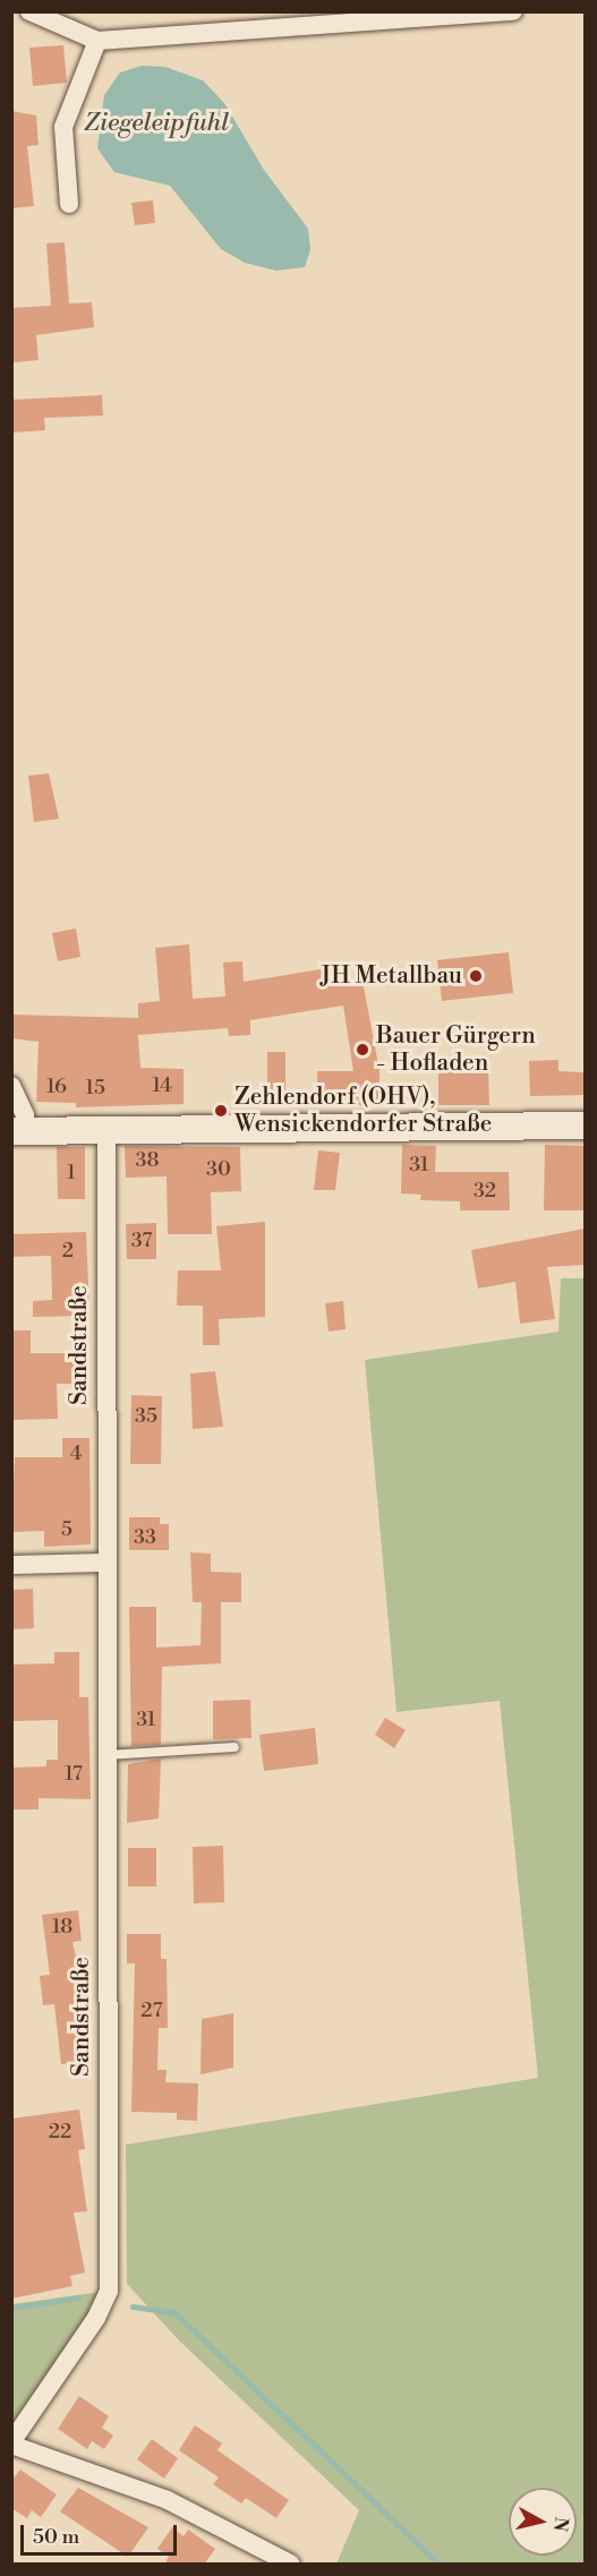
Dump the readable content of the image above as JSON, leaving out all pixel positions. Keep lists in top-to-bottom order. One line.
{"streets":{"street":["Sandstraße"]},"water":["Ziegeleipfuhl"],"places":["JH Metallbau","Bauer Gürgern - Hofladen","Zehlendorf (OHV), Wensickendorfer Straße"],"house_numbers":["14","16","15","38","31","30","1","32","37","2","35","4","5","33","31","17","18","27","22"],"scale_bar":"50 m","north":"right"}
